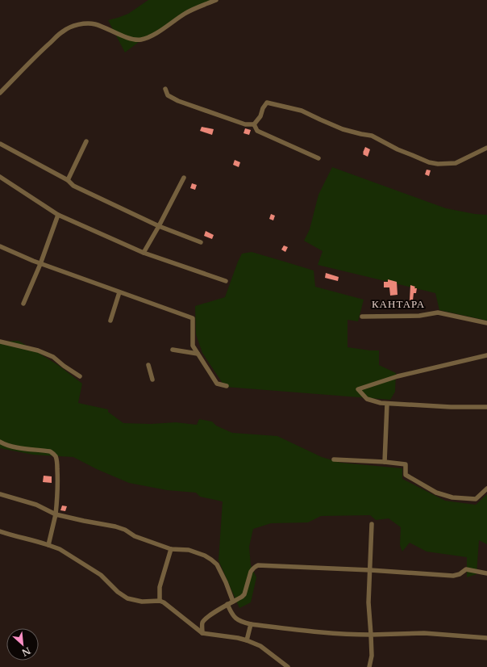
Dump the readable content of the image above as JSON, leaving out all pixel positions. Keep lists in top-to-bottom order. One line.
{"districts":["КАНТАРА"],"north":"bottom right"}
